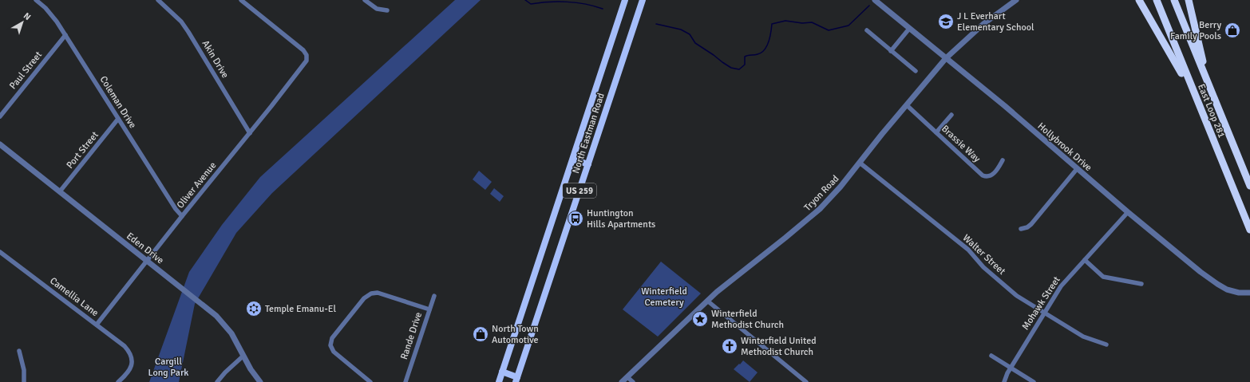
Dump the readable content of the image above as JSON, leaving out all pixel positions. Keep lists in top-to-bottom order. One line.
{"streets":{"highway":["East Loop 281"],"main road":["North Eastman Road","US 259"],"street":["Akin Drive","Paul Street","Coleman Drive","Brassie Way","Hollybrook Drive","Port Street","Oliver Avenue","Tryon Road","Eden Drive","Walter Street","Camellia Lane","Mohawk Street","Rande Drive"]},"crossings":[["Akin Drive","Oliver Avenue"],["Paul Street","Coleman Drive"],["Coleman Drive","Port Street"],["Coleman Drive","Oliver Avenue"],["Brassie Way","Tryon Road"],["Hollybrook Drive","Tryon Road"],["Hollybrook Drive","Mohawk Street"],["Port Street","Eden Drive"],["Oliver Avenue","Eden Drive"],["Oliver Avenue","Camellia Lane"],["Tryon Road","Walter Street"],["Walter Street","Mohawk Street"]],"parks":["Winterfield Cemetery","Cargill Long Park"],"places":{"school or university":["J L Everhart Elementary School"],"shop":["Berry Family Pools","North Town Automotive"],"bus stop":["Huntington Hills Apartments"],"synagogue":["Temple Emanu-El"],"place":["Winterfield Methodist Church"],"church":["Winterfield United Methodist Church"]},"north":"top right"}
